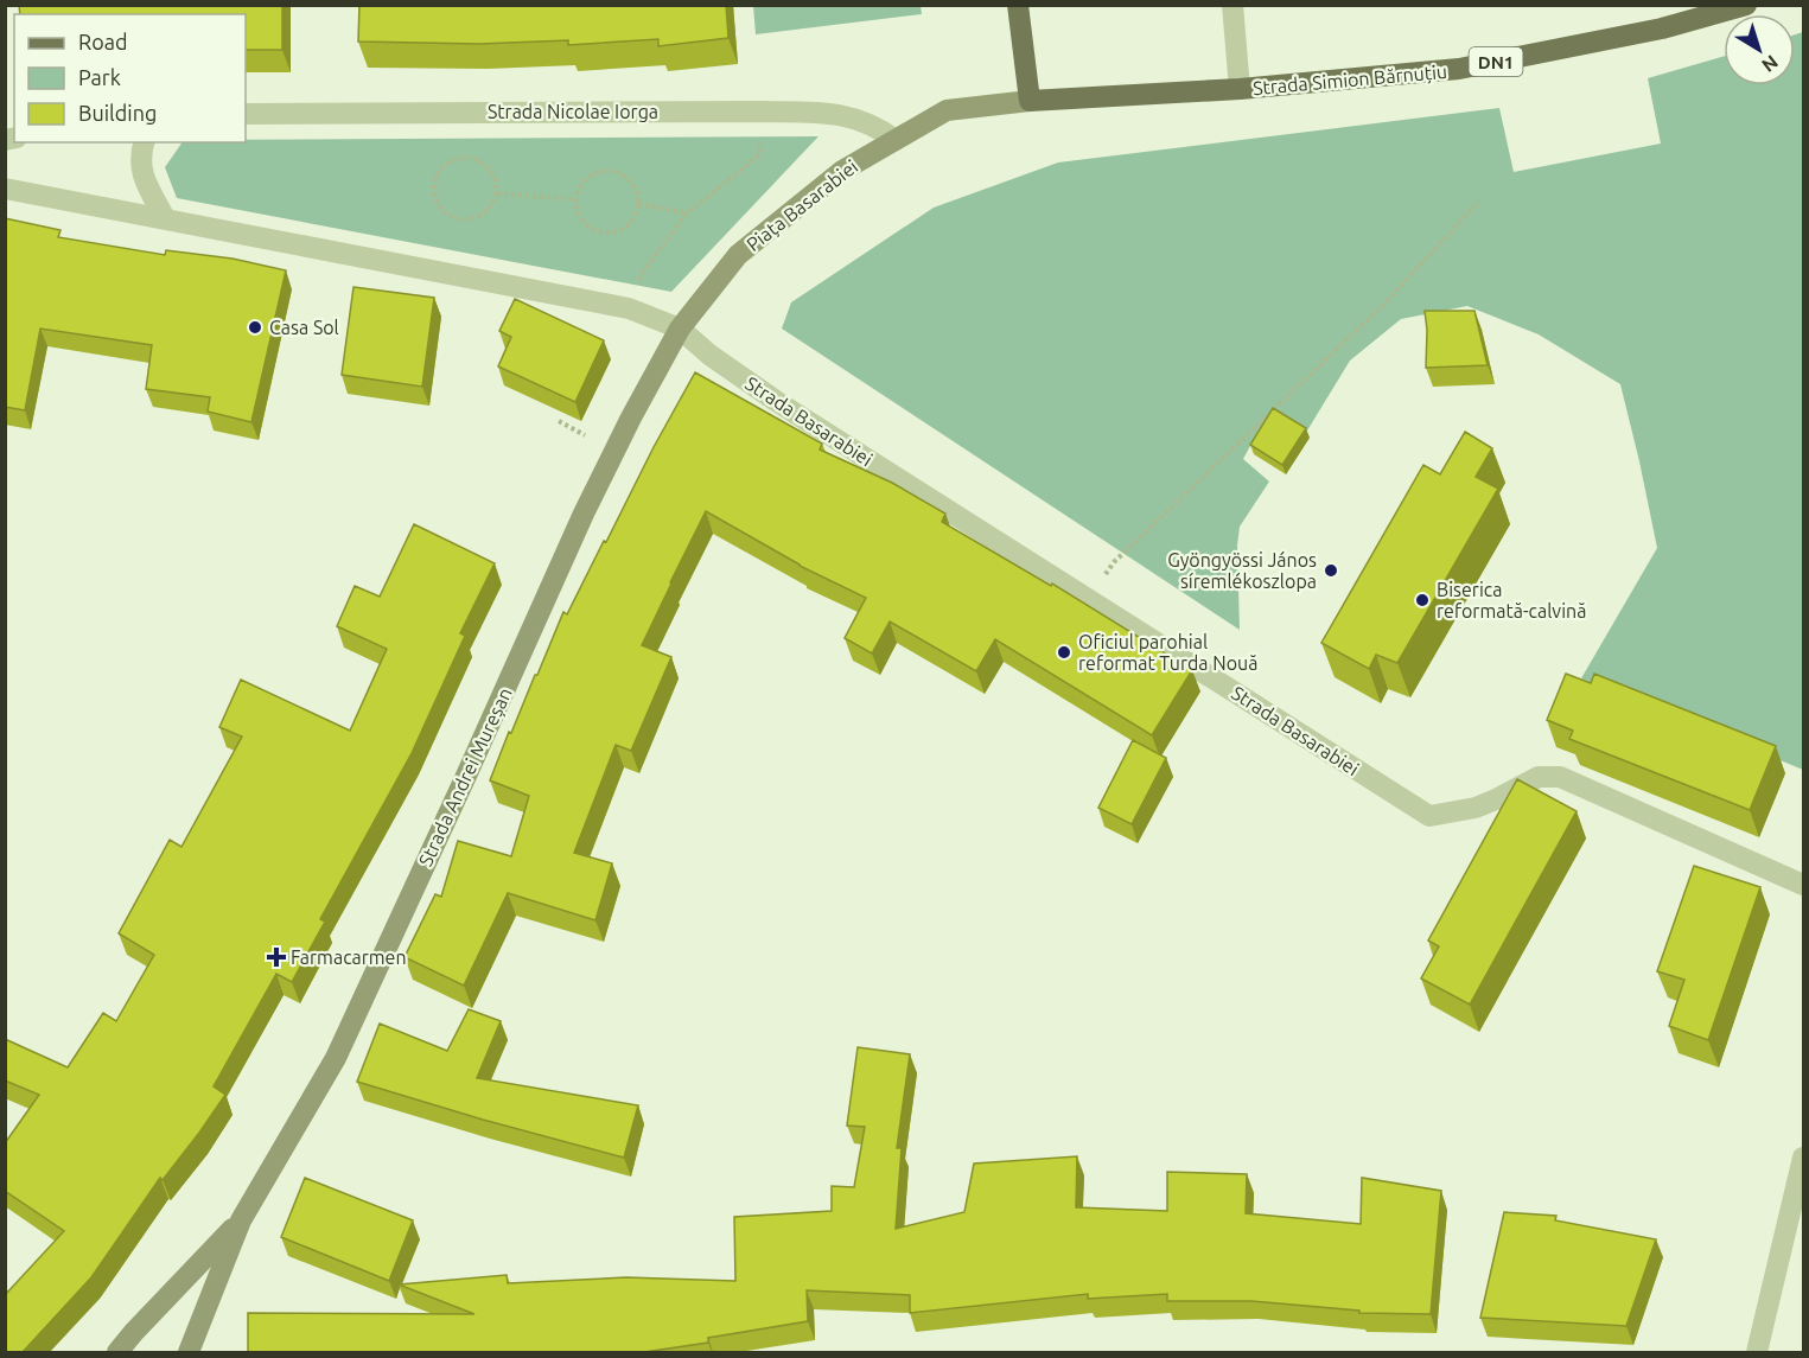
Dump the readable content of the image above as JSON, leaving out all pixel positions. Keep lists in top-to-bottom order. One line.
{"streets":{"main road":["DN1","Strada Simion Bărnuțiu","Piața Basarabiei","Strada Andrei Mureșan"],"street":["Strada Nicolae Iorga","Strada Basarabiei"]},"crossings":[["Strada Simion Bărnuțiu","Piața Basarabiei"],["Strada Nicolae Iorga","Piața Basarabiei"],["Piața Basarabiei","Strada Basarabiei"],["Piața Basarabiei","Strada Andrei Mureșan"],["Strada Basarabiei","Strada Andrei Mureșan"]],"places":{"other":["Casa Sol","Gyöngyössi János síremlékoszlopa","Biserica reformată-calvină","Oficiul parohial reformat Turda Nouă"],"health":["Farmacarmen"]},"legend":["Road","Park","Building"],"north":"bottom right"}
